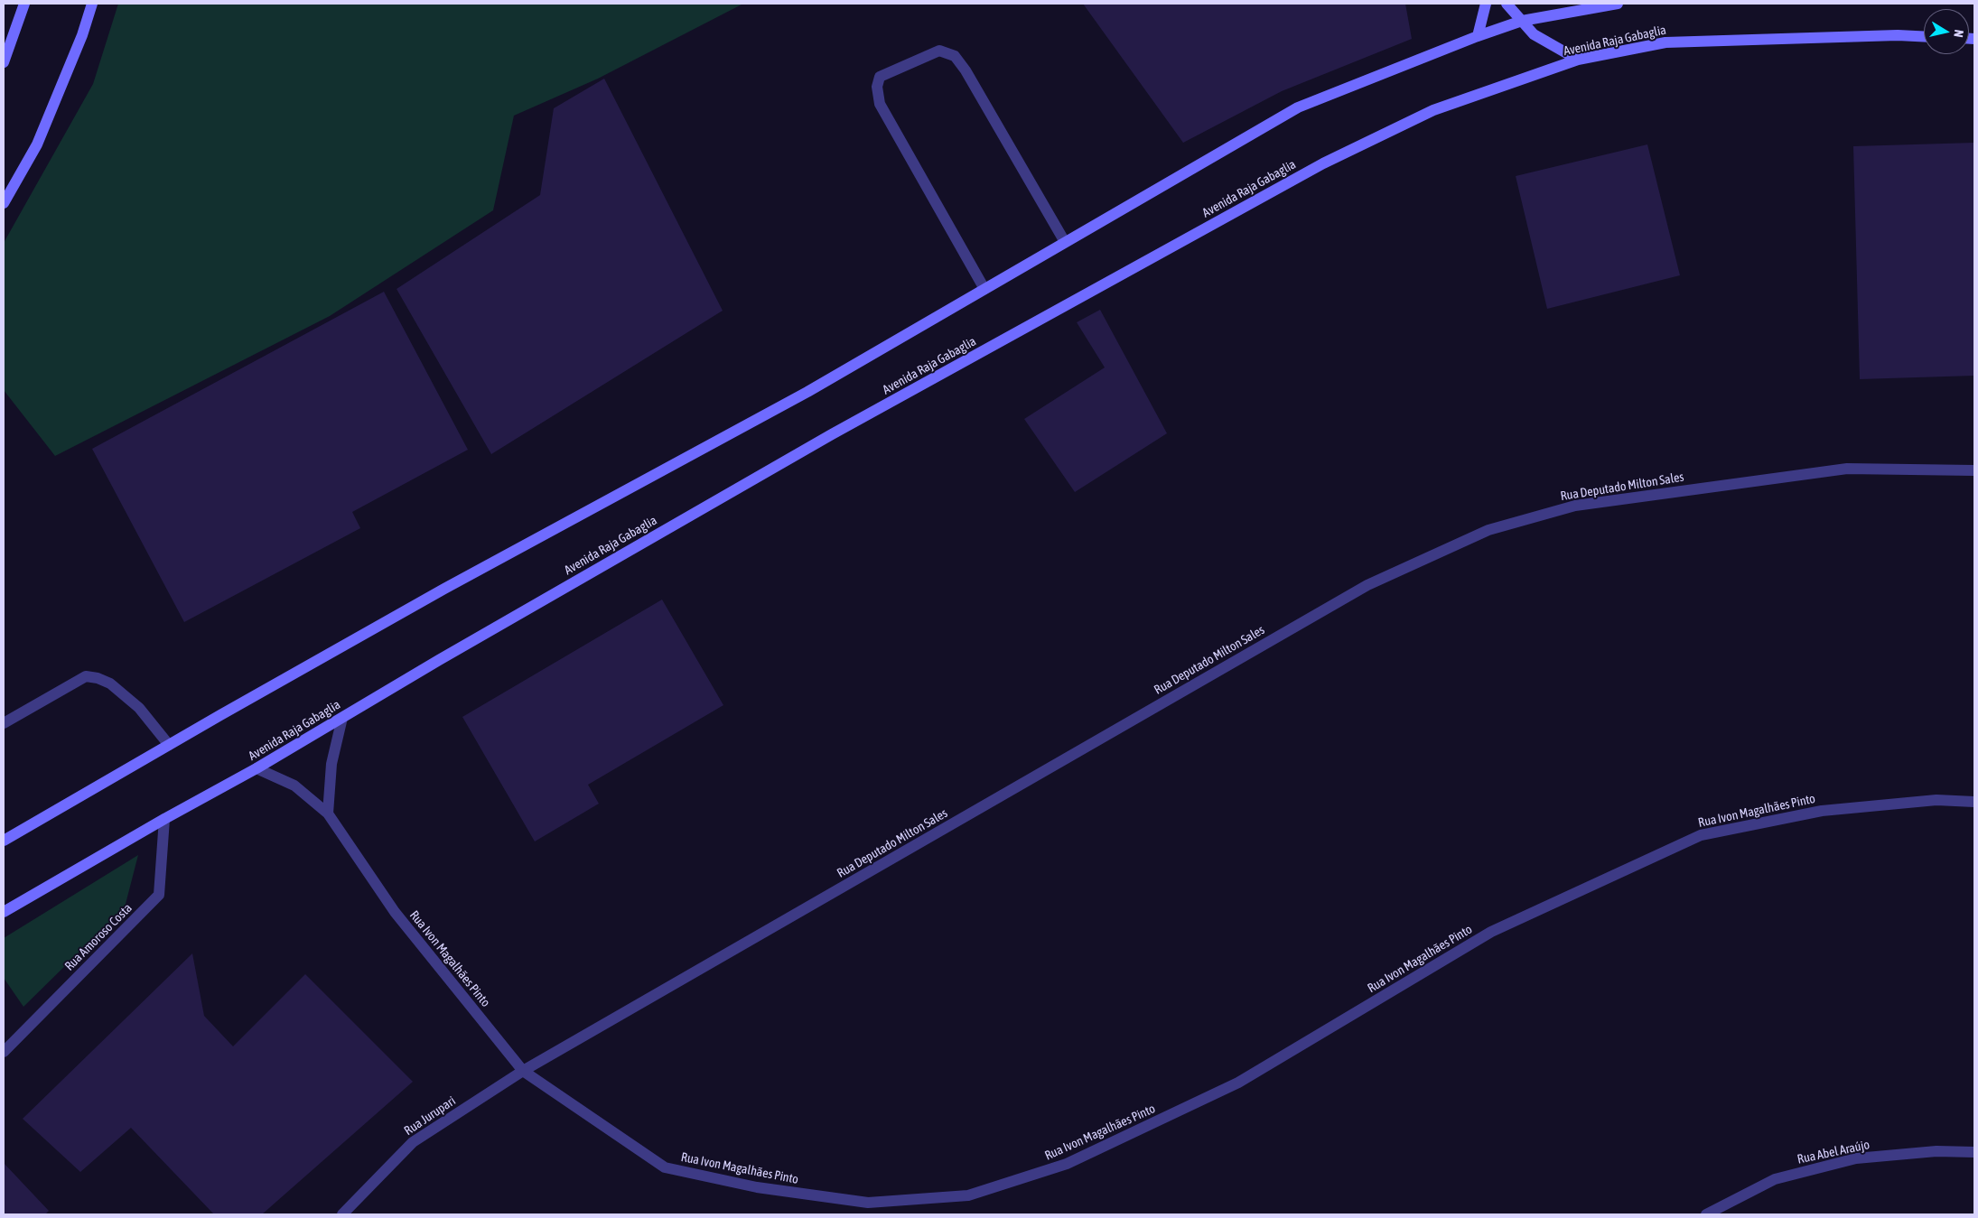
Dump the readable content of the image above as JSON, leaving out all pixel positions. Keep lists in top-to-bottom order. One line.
{"streets":{"main road":["Avenida Raja Gabaglia"],"street":["Rua Deputado Milton Sales","Rua Ivon Magalhães Pinto","Rua Amoroso Costa","Rua Jurupari","Rua Abel Araújo"]},"crossings":[["Avenida Raja Gabaglia","Rua Ivon Magalhães Pinto"],["Avenida Raja Gabaglia","Rua Amoroso Costa"],["Rua Deputado Milton Sales","Rua Ivon Magalhães Pinto"],["Rua Deputado Milton Sales","Rua Jurupari"],["Rua Ivon Magalhães Pinto","Rua Jurupari"]],"north":"right"}
